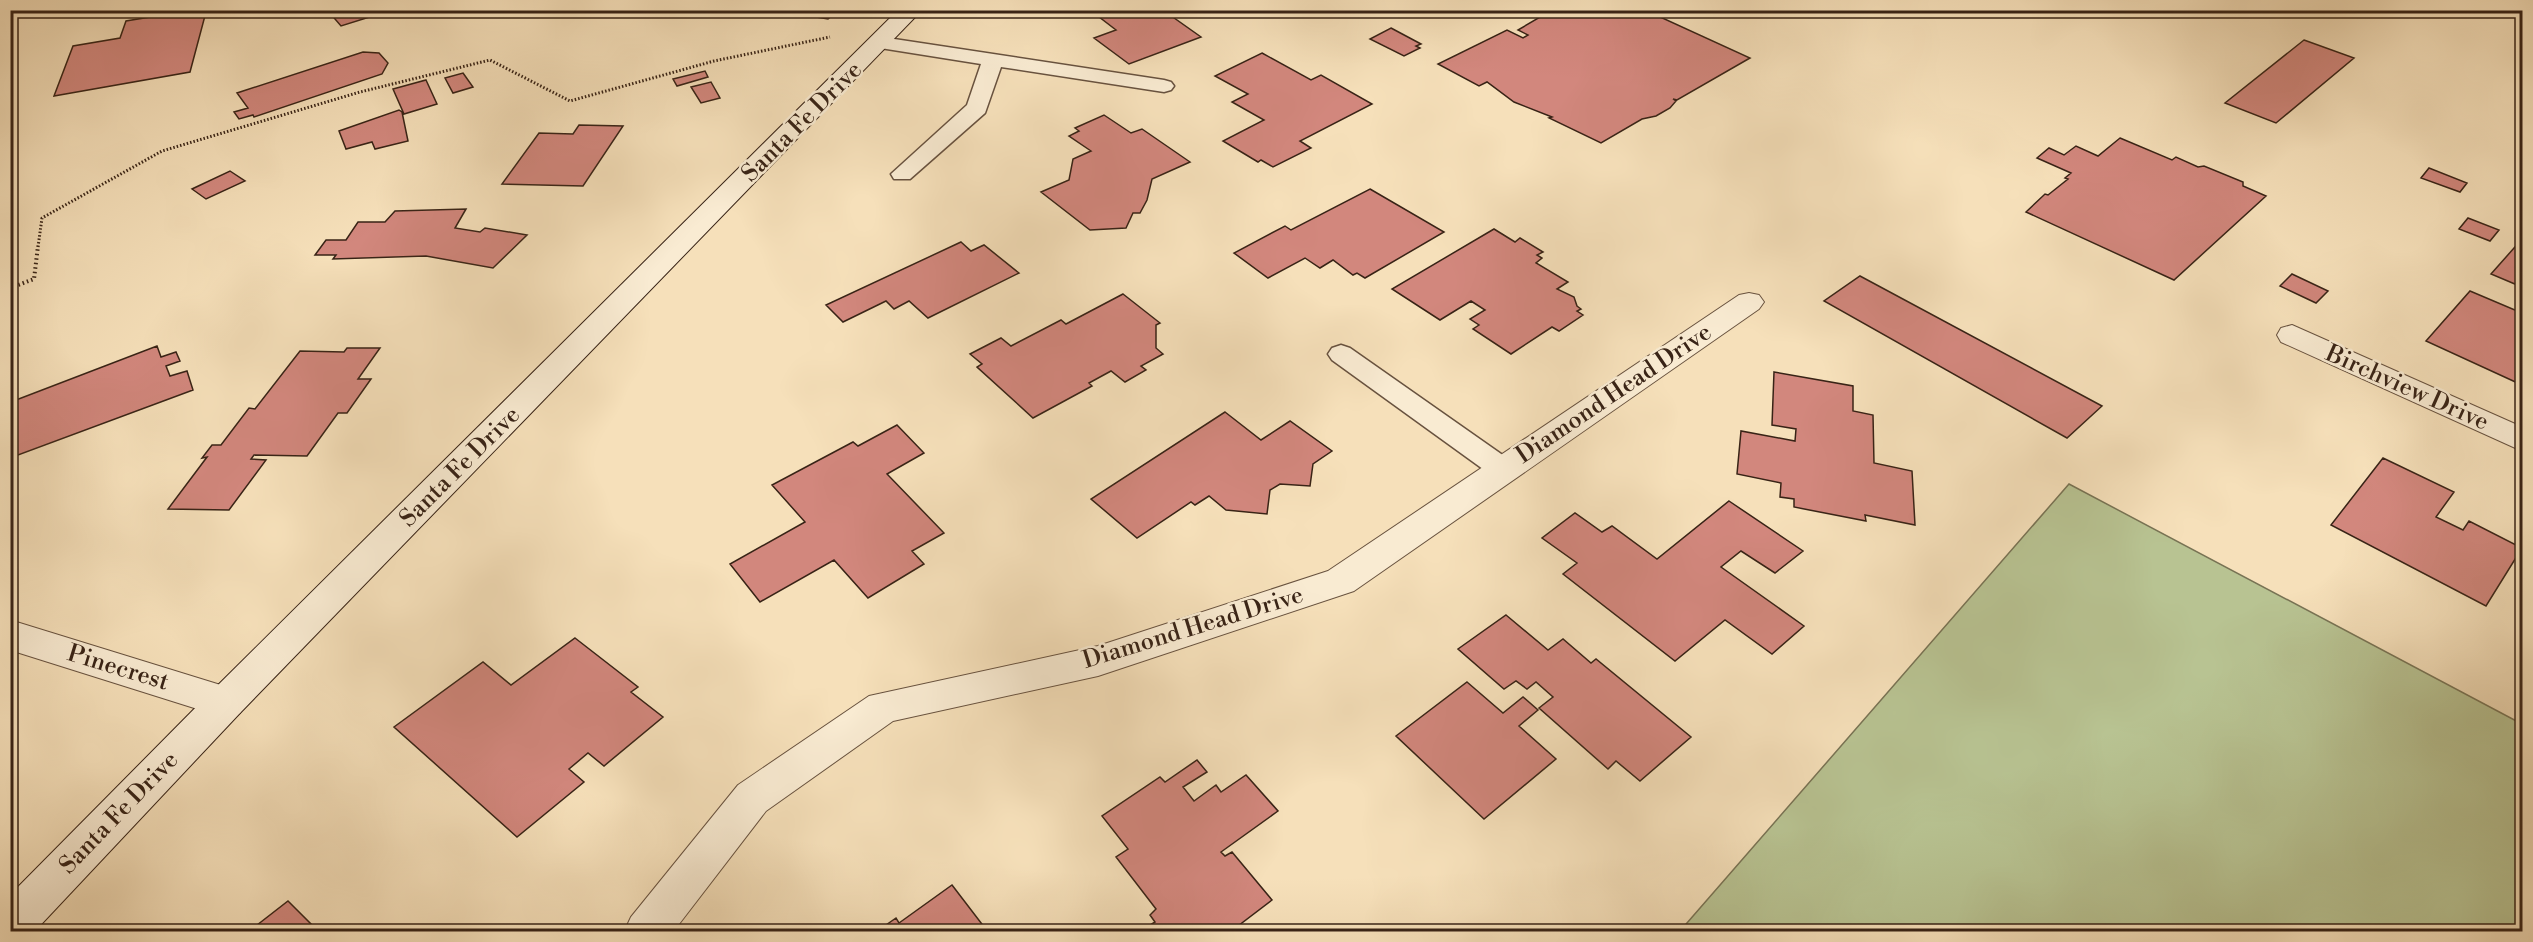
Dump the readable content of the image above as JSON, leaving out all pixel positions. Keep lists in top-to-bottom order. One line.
{"streets":{"street":["Santa Fe Drive","Birchview Drive","Diamond Head Drive","Pinecrest"]},"crossings":[["Santa Fe Drive","Pinecrest"]]}
